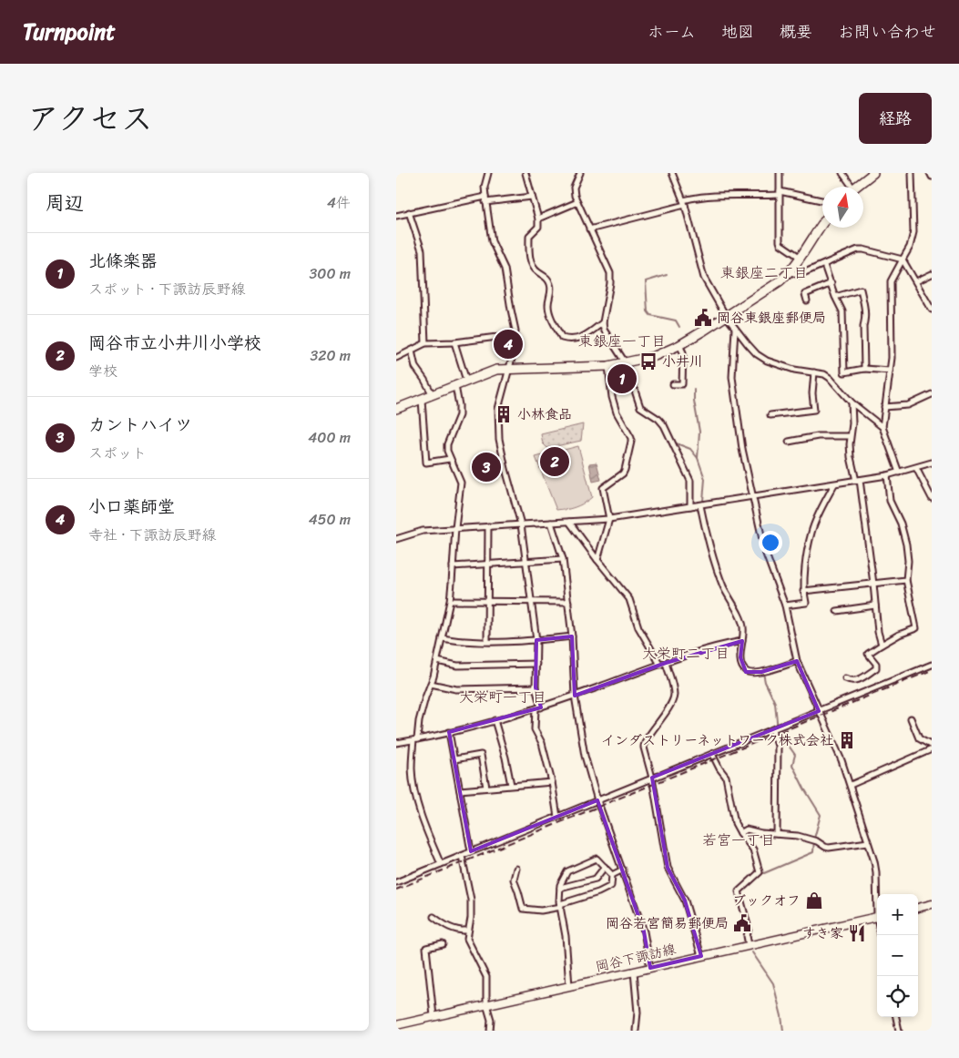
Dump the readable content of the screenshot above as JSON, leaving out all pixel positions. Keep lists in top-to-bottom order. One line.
{"streets":{"main road":["岡谷下諏訪線"]},"districts":["東銀座二丁目","東銀座一丁目","大栄町二丁目","大栄町一丁目","若宮一丁目"],"places":{"public building":["岡谷東銀座郵便局","岡谷若宮簡易郵便局"],"bus stop":["小井川"],"building":["小林食品","インダストリーネットワーク株式会社"],"shop":["ブックオフ"],"restaurant":["すき家"]},"north":"top","page":{"header":"Turnpoint","nav":["ホーム","地図","概要","お問い合わせ"],"title":"アクセス","buttons":"経路","heading":["周辺","4件"],"list":[{"mark":"1","name":"北條楽器","note":"スポット · 下諏訪辰野線","value":"300 m"},{"mark":"2","name":"岡谷市立小井川小学校","note":"学校","value":"320 m"},{"mark":"3","name":"カントハイツ","note":"スポット","value":"400 m"},{"mark":"4","name":"小口薬師堂","note":"寺社 · 下諏訪辰野線","value":"450 m"}],"pins":["4","1","2","3"],"map_buttons":["+","−"]}}
